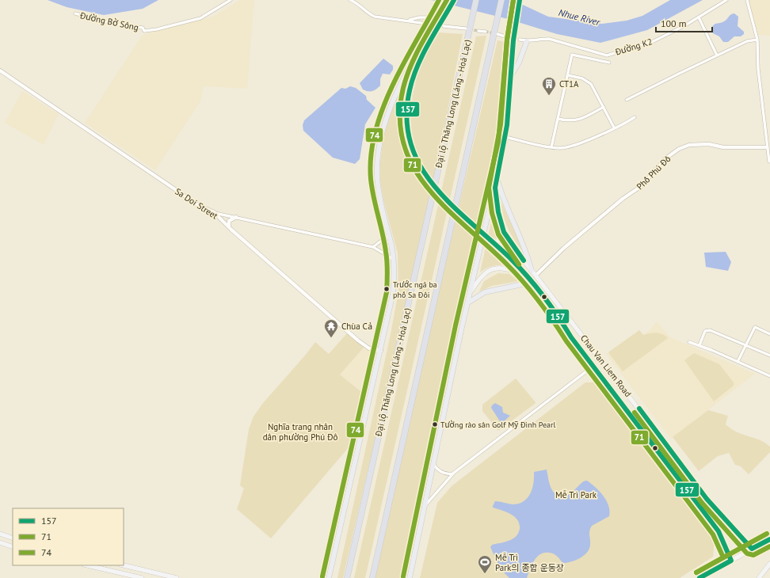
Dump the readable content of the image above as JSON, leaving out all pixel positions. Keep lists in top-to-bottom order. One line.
{"streets":{"highway":["Đại lộ Thăng Long (Láng - Hoà Lạc)"],"main road":["Chau Van Liem Road"],"street":["Đường Bờ Sông","Đường K2","Phố Phú Đô","Sa Doi Street"]},"crossings":[["Phố Phú Đô","Chau Van Liem Road"]],"water":["Nhue River"],"parks":["Nghĩa trang nhân dân phường Phú Đô","Mễ Trì Park"],"places":{"building":["CT1A"],"other":["Trước ngã ba phố Sa Đôi","Tường rào sân Golf Mỹ Đình Pearl"],"temple":["Chùa Cả"],"sports":["Mễ Trì Park의 종합 운동장"]},"lines":["transit line 157","transit line 71","transit line 74"],"legend":["157","71","74"],"scale_bar":"100 m"}
